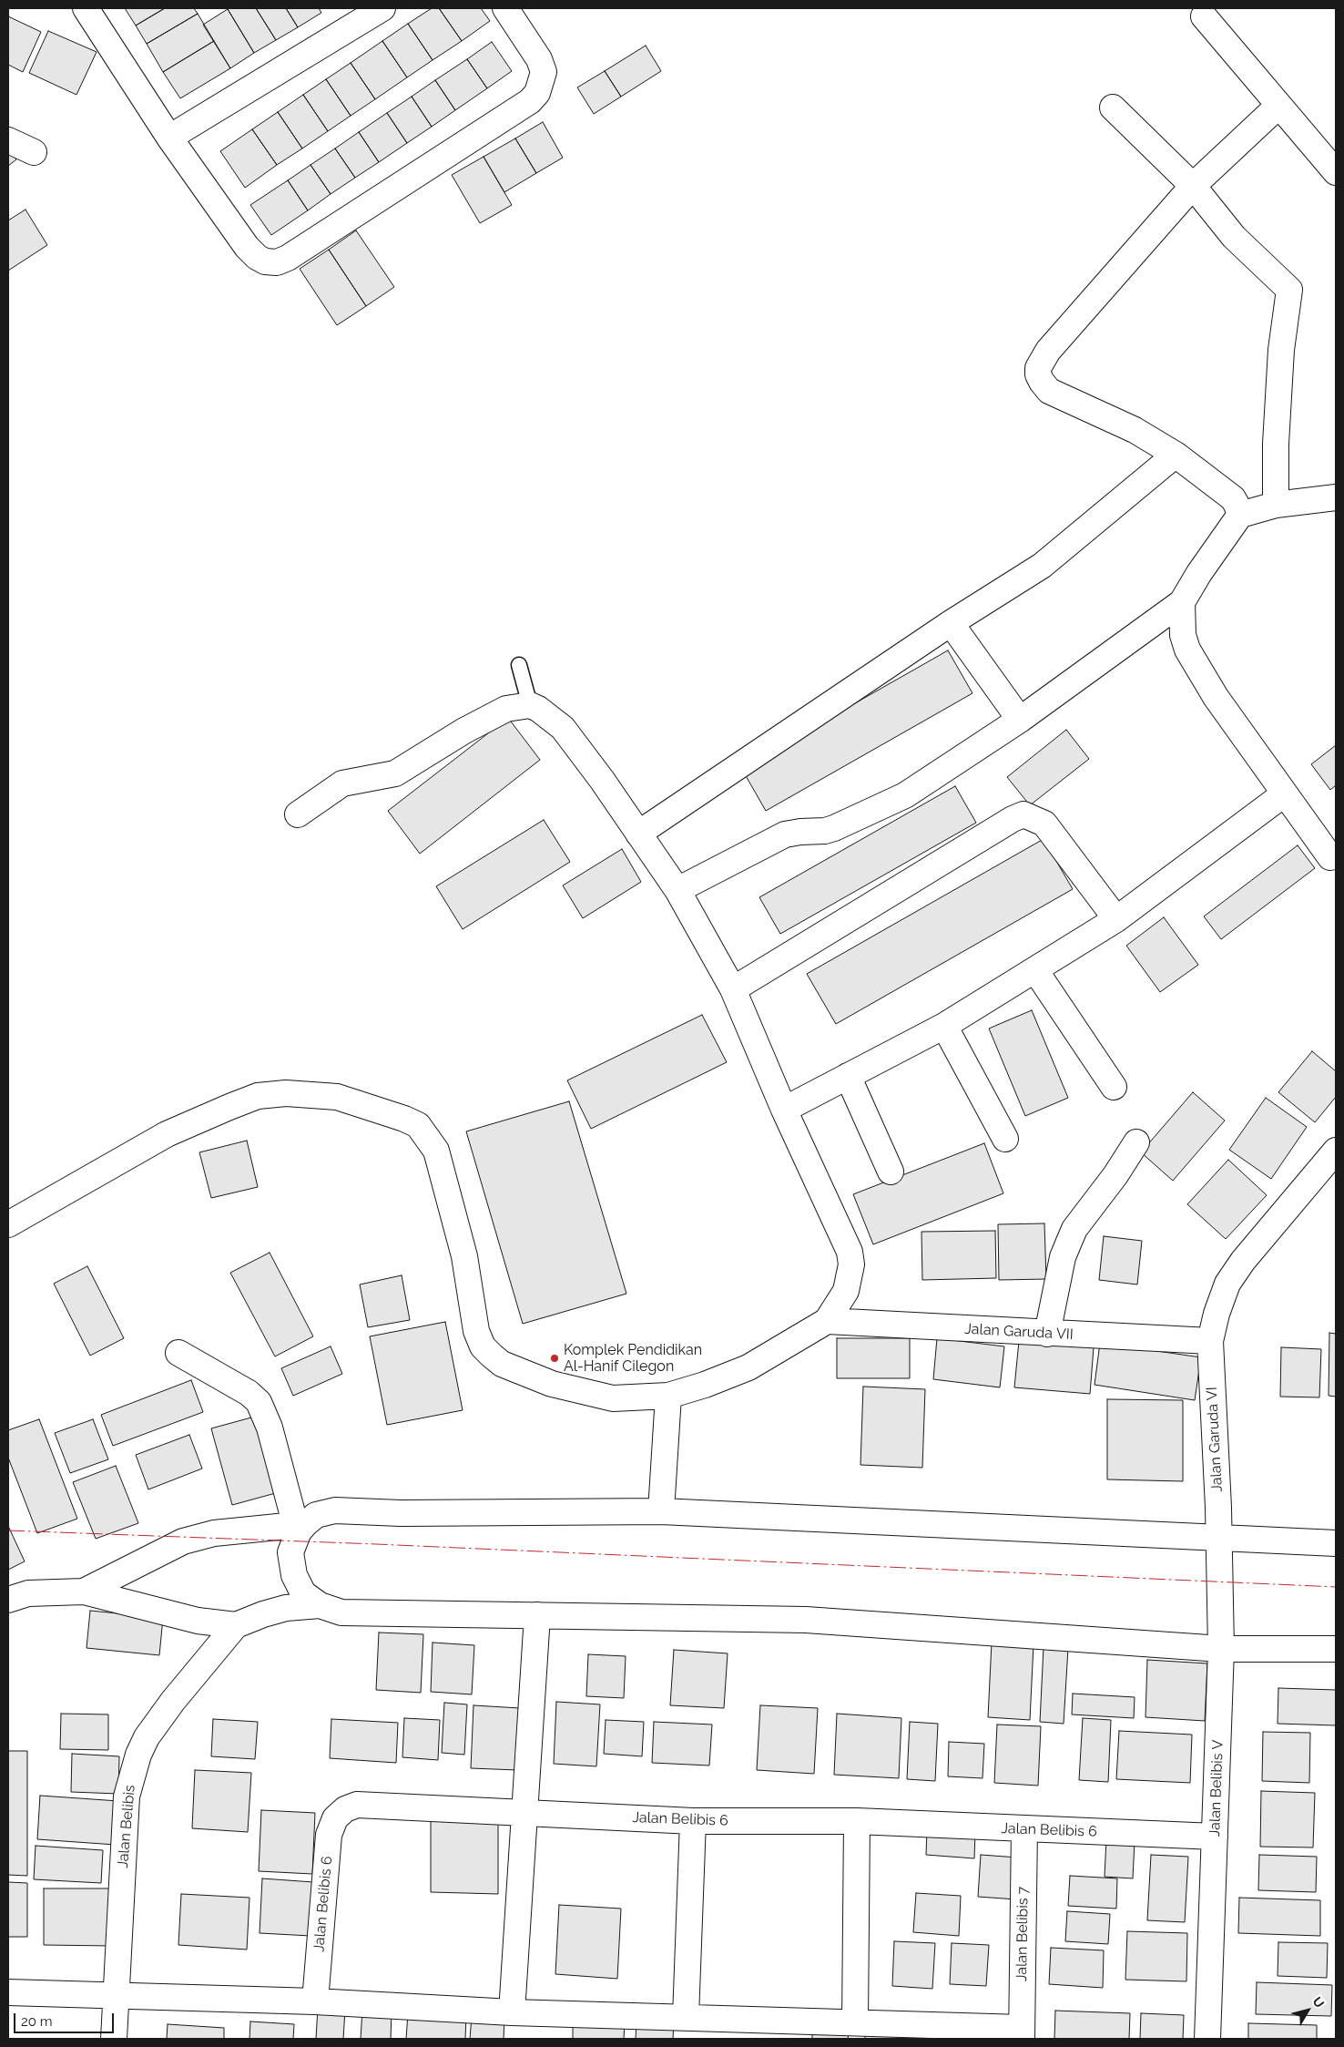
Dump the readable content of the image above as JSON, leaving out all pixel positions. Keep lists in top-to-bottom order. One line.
{"streets":{"street":["Jalan Garuda VII","Jalan Garuda VI","Jalan Belibis V","Jalan Belibis 6","Jalan Belibis","Jalan Belibis 7"]},"crossings":[["Jalan Garuda VII","Jalan Garuda VI"],["Jalan Garuda VI","Jalan Belibis V"],["Jalan Belibis V","Jalan Belibis 6"],["Jalan Belibis 6","Jalan Belibis 7"]],"places":["Komplek Pendidikan Al-Hanif Cilegon"],"scale_bar":"20 m","north":"top right"}
